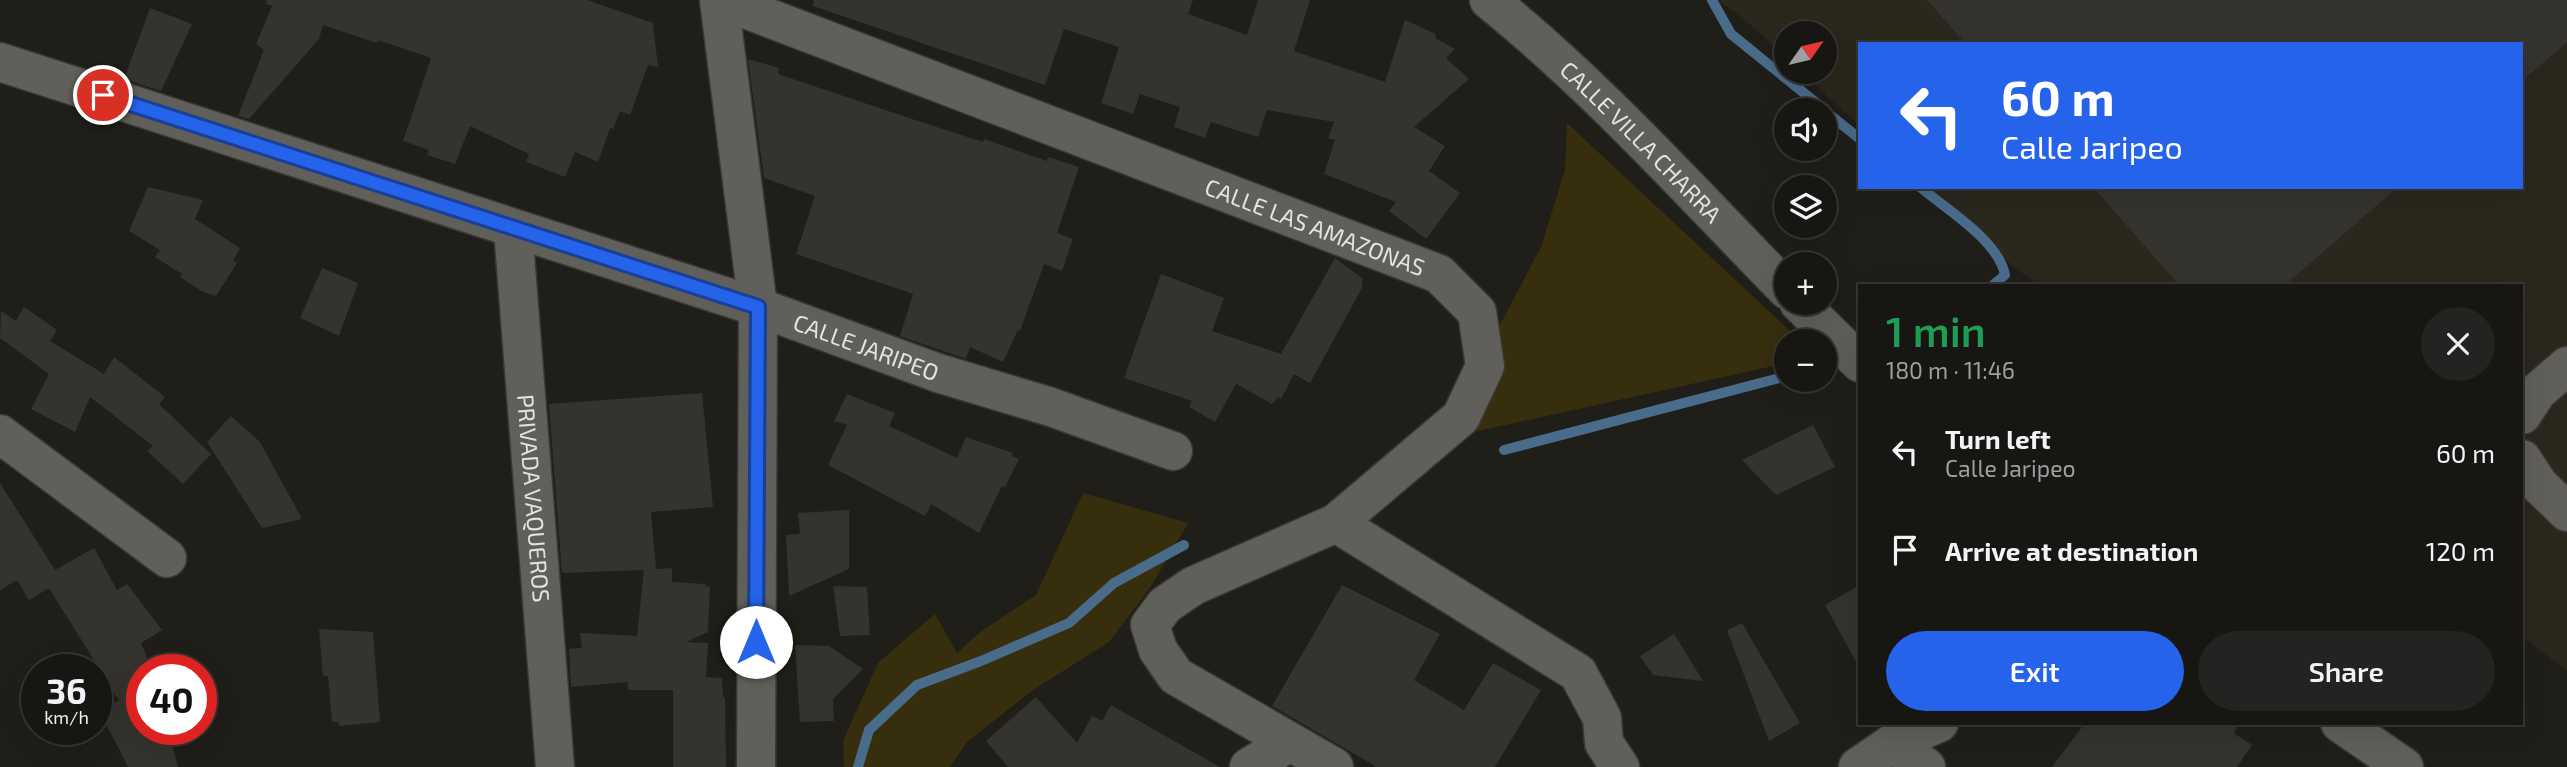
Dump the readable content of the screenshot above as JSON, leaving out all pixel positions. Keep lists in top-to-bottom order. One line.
{"streets":{"street":["CALLE VILLA CHARRA","CALLE LAS AMAZONAS","CALLE JARIPEO","PRIVADA VAQUEROS"]},"crossings":[["CALLE JARIPEO","PRIVADA VAQUEROS"]],"north":"top right","page":{"map_buttons":["+","−"],"turn":["60 m","Calle Jaripeo"],"heading":["1 min","180 m · 11:46"],"list":[{"name":"Turn left","note":"Calle Jaripeo","value":"60 m"},{"name":"Arrive at destination","value":"120 m"}],"buttons":["Exit","Share"],"speed":"36 km/h","limit":"40"}}
